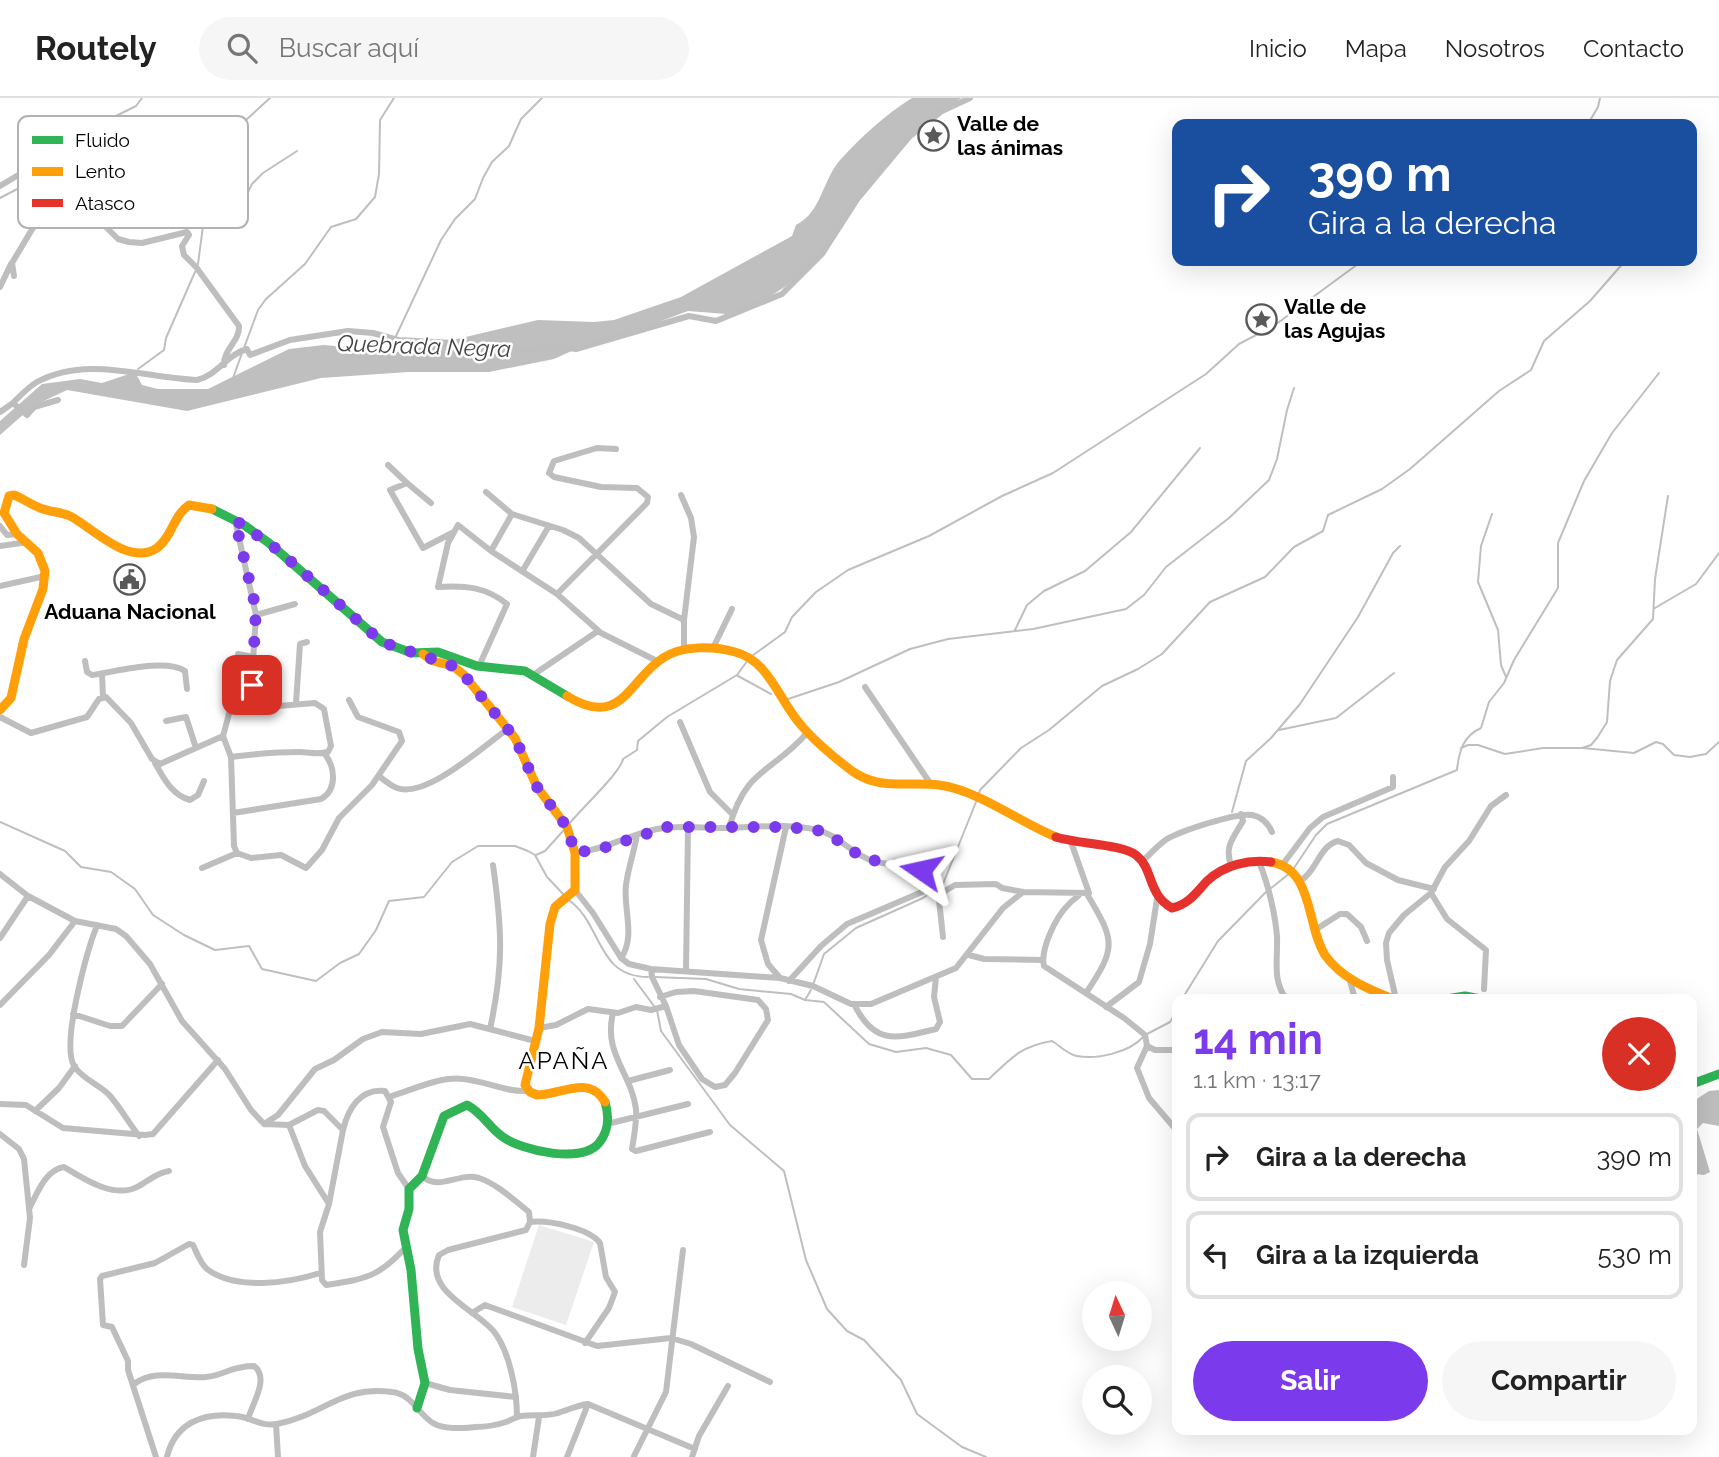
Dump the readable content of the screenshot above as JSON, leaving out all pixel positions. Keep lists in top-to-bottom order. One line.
{"districts":["APAÑA"],"water":["Quebrada Negra"],"places":{"place":["Valle de las ánimas","Valle de las Agujas"],"public building":["Aduana Nacional"]},"legend":["Fluido","Lento","Atasco"],"north":"top","page":{"header":"Routely","search":"Buscar aquí","nav":["Inicio","Mapa","Nosotros","Contacto"],"turn":["390 m","Gira a la derecha"],"heading":["14 min","1.1 km · 13:17"],"list":[{"name":"Gira a la derecha","value":"390 m"},{"name":"Gira a la izquierda","value":"530 m"}],"buttons":["Salir","Compartir"]}}
